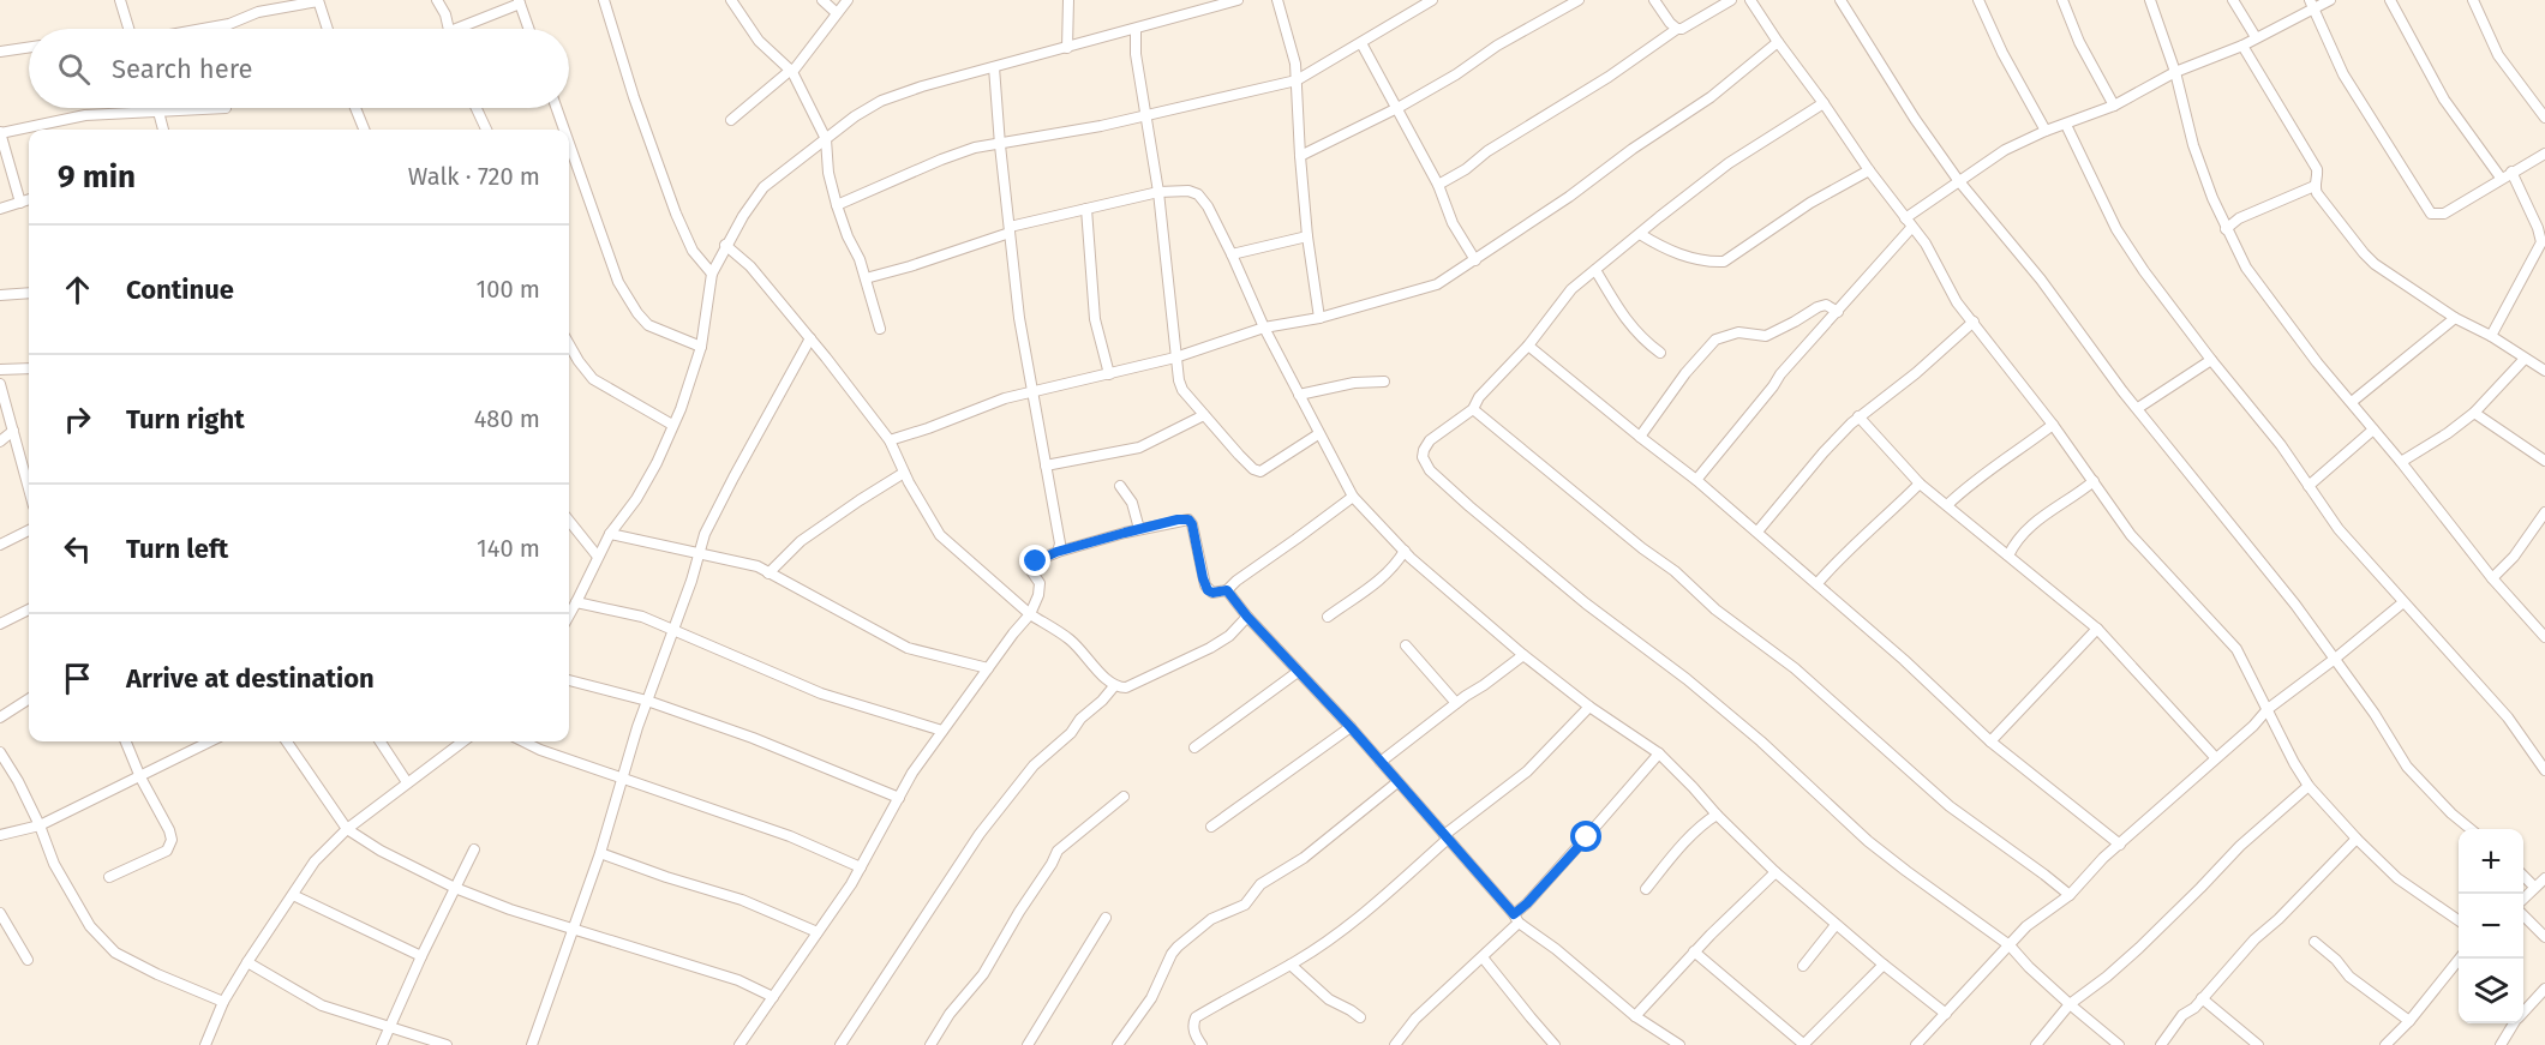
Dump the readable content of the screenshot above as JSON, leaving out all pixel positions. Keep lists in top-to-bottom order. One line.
{"page":{"search":"Search here","heading":["9 min","Walk · 720 m"],"list":[["Continue","100 m"],["Turn right","480 m"],["Turn left","140 m"],"Arrive at destination"],"map_buttons":["+","−"]}}
